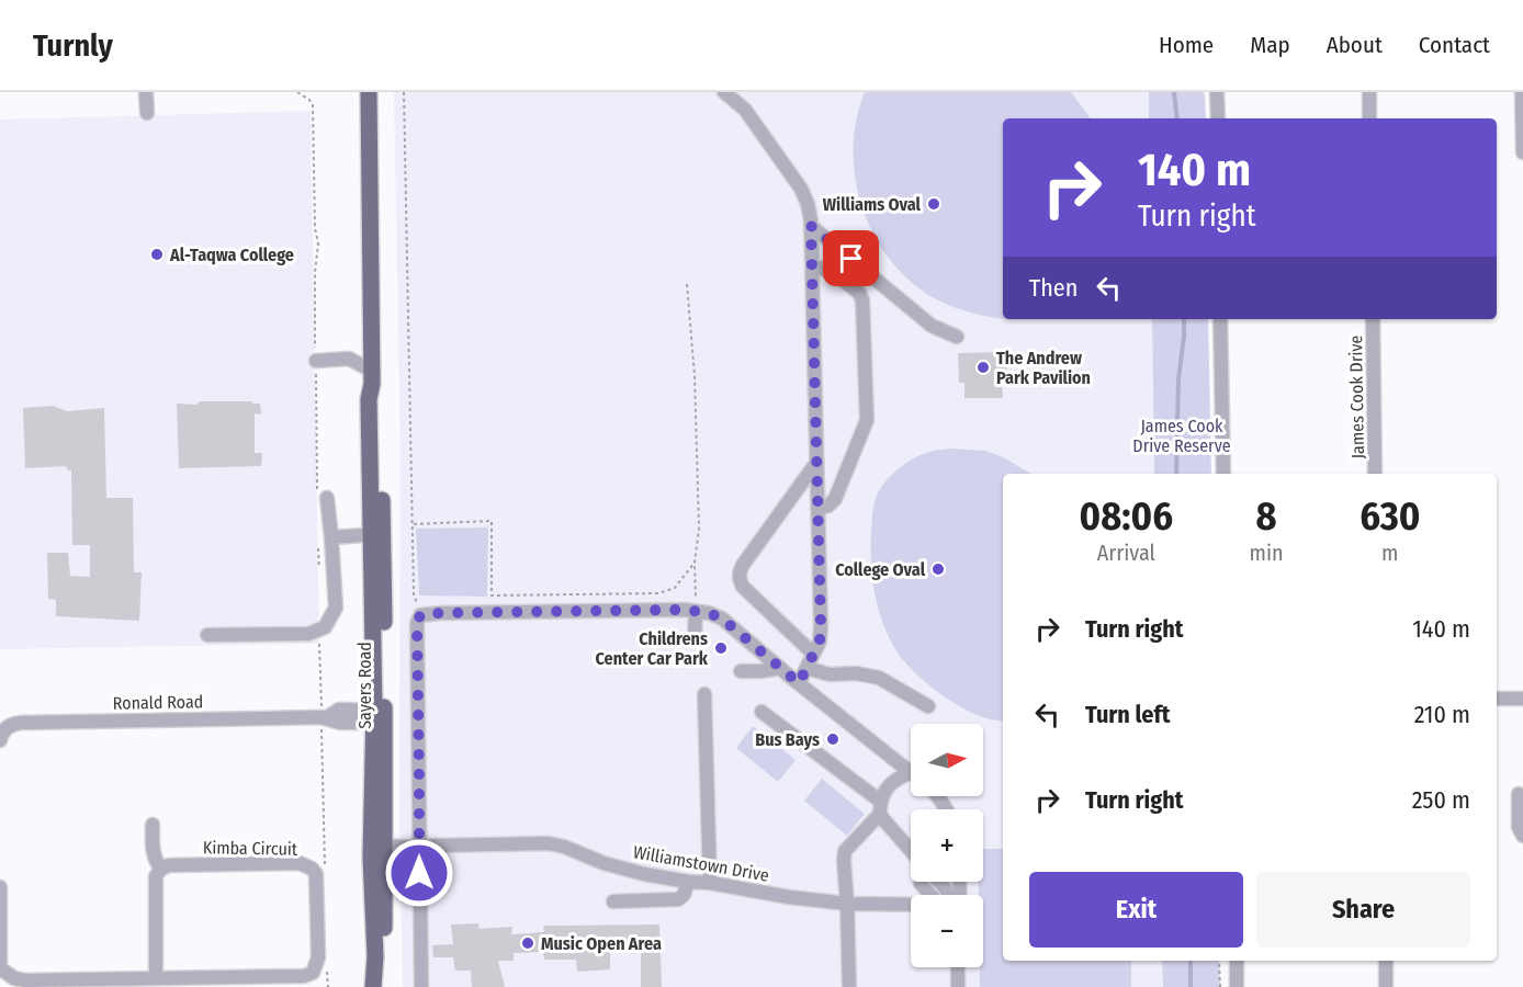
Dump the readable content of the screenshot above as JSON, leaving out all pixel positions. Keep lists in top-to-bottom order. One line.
{"streets":{"main road":["Sayers Road"],"street":["James Cook Drive","Ronald Road","Kimba Circuit","Williamstown Drive"]},"crossings":[["Sayers Road","Ronald Road"],["Sayers Road","Williamstown Drive"]],"parks":["James Cook Drive Reserve"],"places":["Williams Oval","Al-Taqwa College","The Andrew Park Pavilion","College Oval","Childrens Center Car Park","Bus Bays","Music Open Area"],"north":"right","page":{"header":"Turnly","nav":["Home","Map","About","Contact"],"turn":["140 m","Turn right"],"then":"Then","eta":["08:06","Arrival","8","min","630","m"],"list":[{"name":"Turn right","value":"140 m"},{"name":"Turn left","value":"210 m"},{"name":"Turn right","value":"250 m"}],"map_buttons":["+","−"],"buttons":["Exit","Share"]}}
